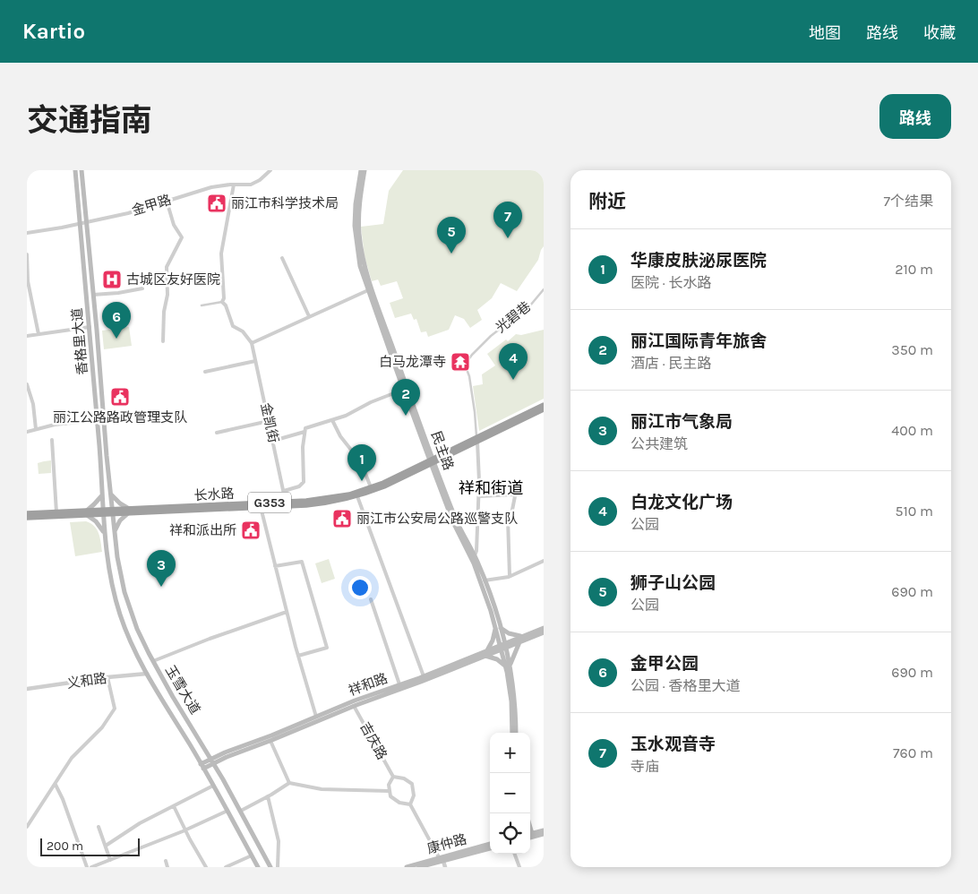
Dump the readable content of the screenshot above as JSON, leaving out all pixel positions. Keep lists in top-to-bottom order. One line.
{"streets":{"highway":["长水路","G353"],"main road":["香格里大道","民主路","祥和路","玉雪大道","康仲路"],"street":["金甲路","光碧巷","金凯街","义和路","吉庆路"]},"crossings":[["金甲路","香格里大道"],["光碧巷","长水路"],["香格里大道","长水路"],["香格里大道","玉雪大道"],["金凯街","长水路"],["民主路","长水路"],["民主路","祥和路"],["长水路","玉雪大道"],["义和路","玉雪大道"],["祥和路","玉雪大道"],["祥和路","吉庆路"]],"districts":["祥和街道"],"places":{"public building":["丽江市科学技术局","丽江公路路政管理支队","丽江市公安局公路巡警支队","祥和派出所"],"hospital":["古城区友好医院"],"temple":["白马龙潭寺"]},"scale_bar":"200 m","page":{"header":"Kartio","nav":["地图","路线","收藏"],"title":"交通指南","buttons":"路线","heading":["附近","7个结果"],"pins":["7","5","6","4","2","1","3"],"list":[{"mark":"1","name":"华康皮肤泌尿医院","note":"医院 · 长水路","value":"210 m"},{"mark":"2","name":"丽江国际青年旅舍","note":"酒店 · 民主路","value":"350 m"},{"mark":"3","name":"丽江市气象局","note":"公共建筑","value":"400 m"},{"mark":"4","name":"白龙文化广场","note":"公园","value":"510 m"},{"mark":"5","name":"狮子山公园","note":"公园","value":"690 m"},{"mark":"6","name":"金甲公园","note":"公园 · 香格里大道","value":"690 m"},{"mark":"7","name":"玉水观音寺","note":"寺庙","value":"760 m"}],"map_buttons":["+","−"],"scale":"200 m"}}
